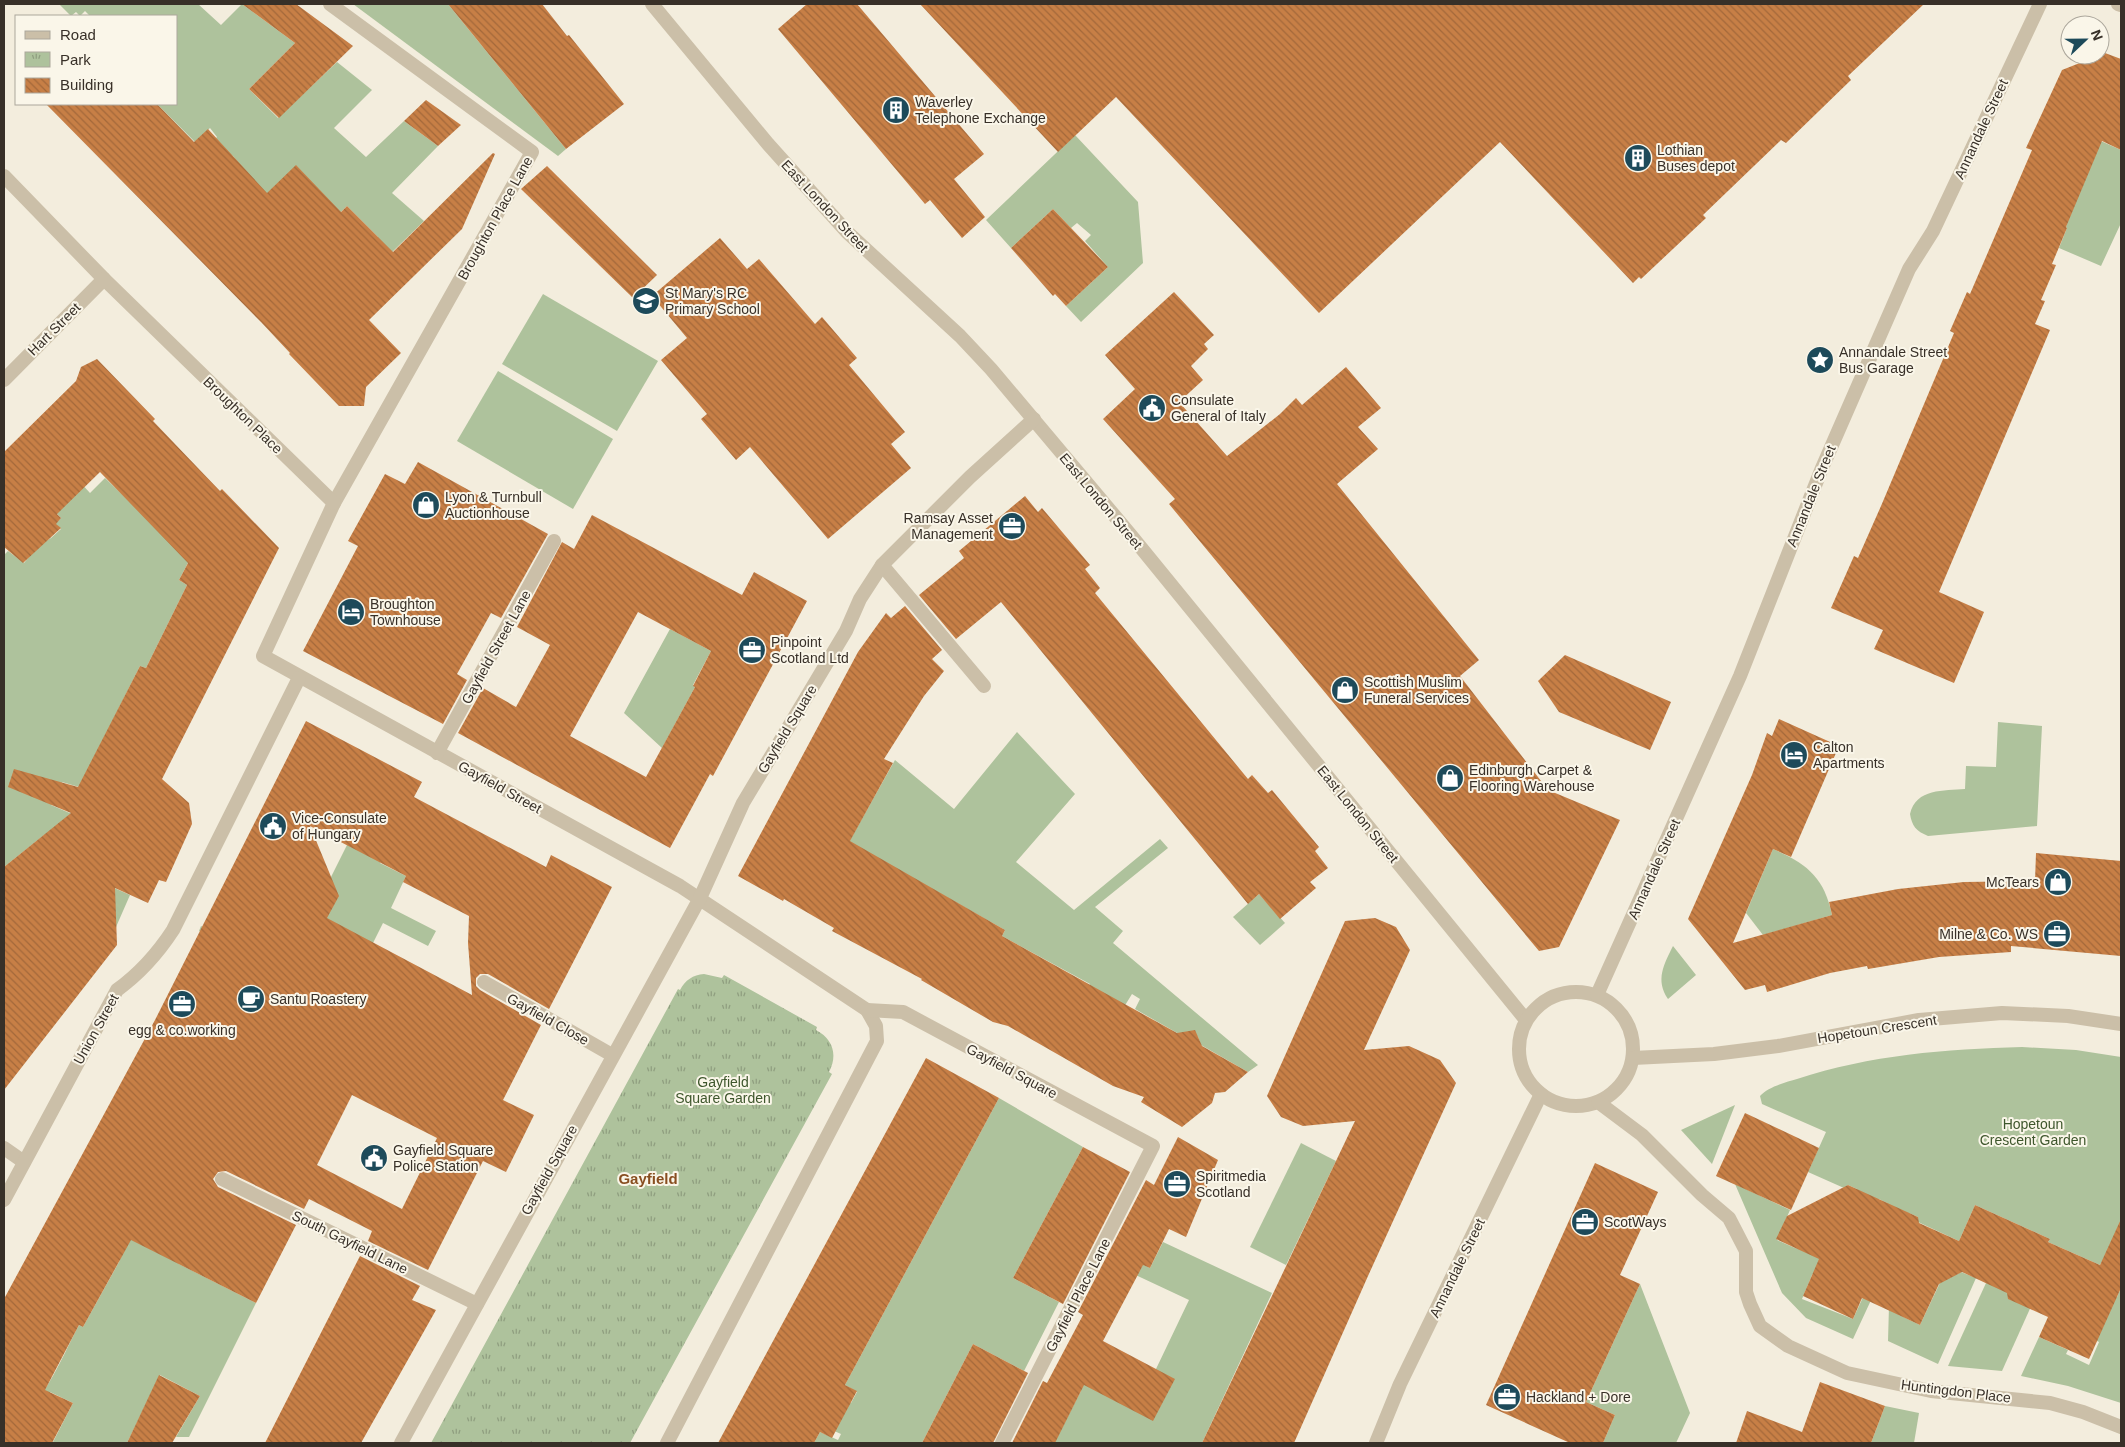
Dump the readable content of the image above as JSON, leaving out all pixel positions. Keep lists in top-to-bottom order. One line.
{"streets":{"street":["Annandale Street","East London Street","Broughton Place Lane","Hart Street","Broughton Place","Gayfield Street Lane","Gayfield Square","Gayfield Street","Gayfield Close","Union Street","Hopetoun Crescent","South Gayfield Lane","Gayfield Place Lane","Huntingdon Place"]},"crossings":[["Annandale Street","East London Street"],["Annandale Street","Hopetoun Crescent"],["Annandale Street","Huntingdon Place"],["East London Street","Gayfield Square"],["East London Street","Hopetoun Crescent"],["East London Street","Huntingdon Place"],["Broughton Place Lane","Broughton Place"],["Hart Street","Broughton Place"],["Gayfield Street Lane","Gayfield Street"],["Gayfield Square","Gayfield Street"],["Gayfield Square","Gayfield Close"],["Gayfield Square","South Gayfield Lane"],["Gayfield Square","Gayfield Place Lane"],["Gayfield Street","Union Street"],["Hopetoun Crescent","Huntingdon Place"]],"districts":["Gayfield"],"parks":["Gayfield Square Garden","Hopetoun Crescent Garden"],"places":{"building":["Waverley Telephone Exchange","Lothian Buses depot"],"school or university":["St Mary's RC Primary School"],"place":["Annandale Street Bus Garage"],"public building":["Consulate General of Italy","Vice-Consulate of Hungary","Gayfield Square Police Station"],"shop":["Lyon & Turnbull Auctionhouse","Scottish Muslim Funeral Services","Edinburgh Carpet & Flooring Warehouse","McTears"],"office":["Ramsay Asset Management","Pinpoint Scotland Ltd","Milne & Co. WS","egg & co.working","Spiritmedia Scotland","ScotWays","Hackland + Dore"],"hotel":["Broughton Townhouse","Calton Apartments"],"cafe":["Santu Roastery"]},"legend":["Road","Park","Building"],"north":"right"}
